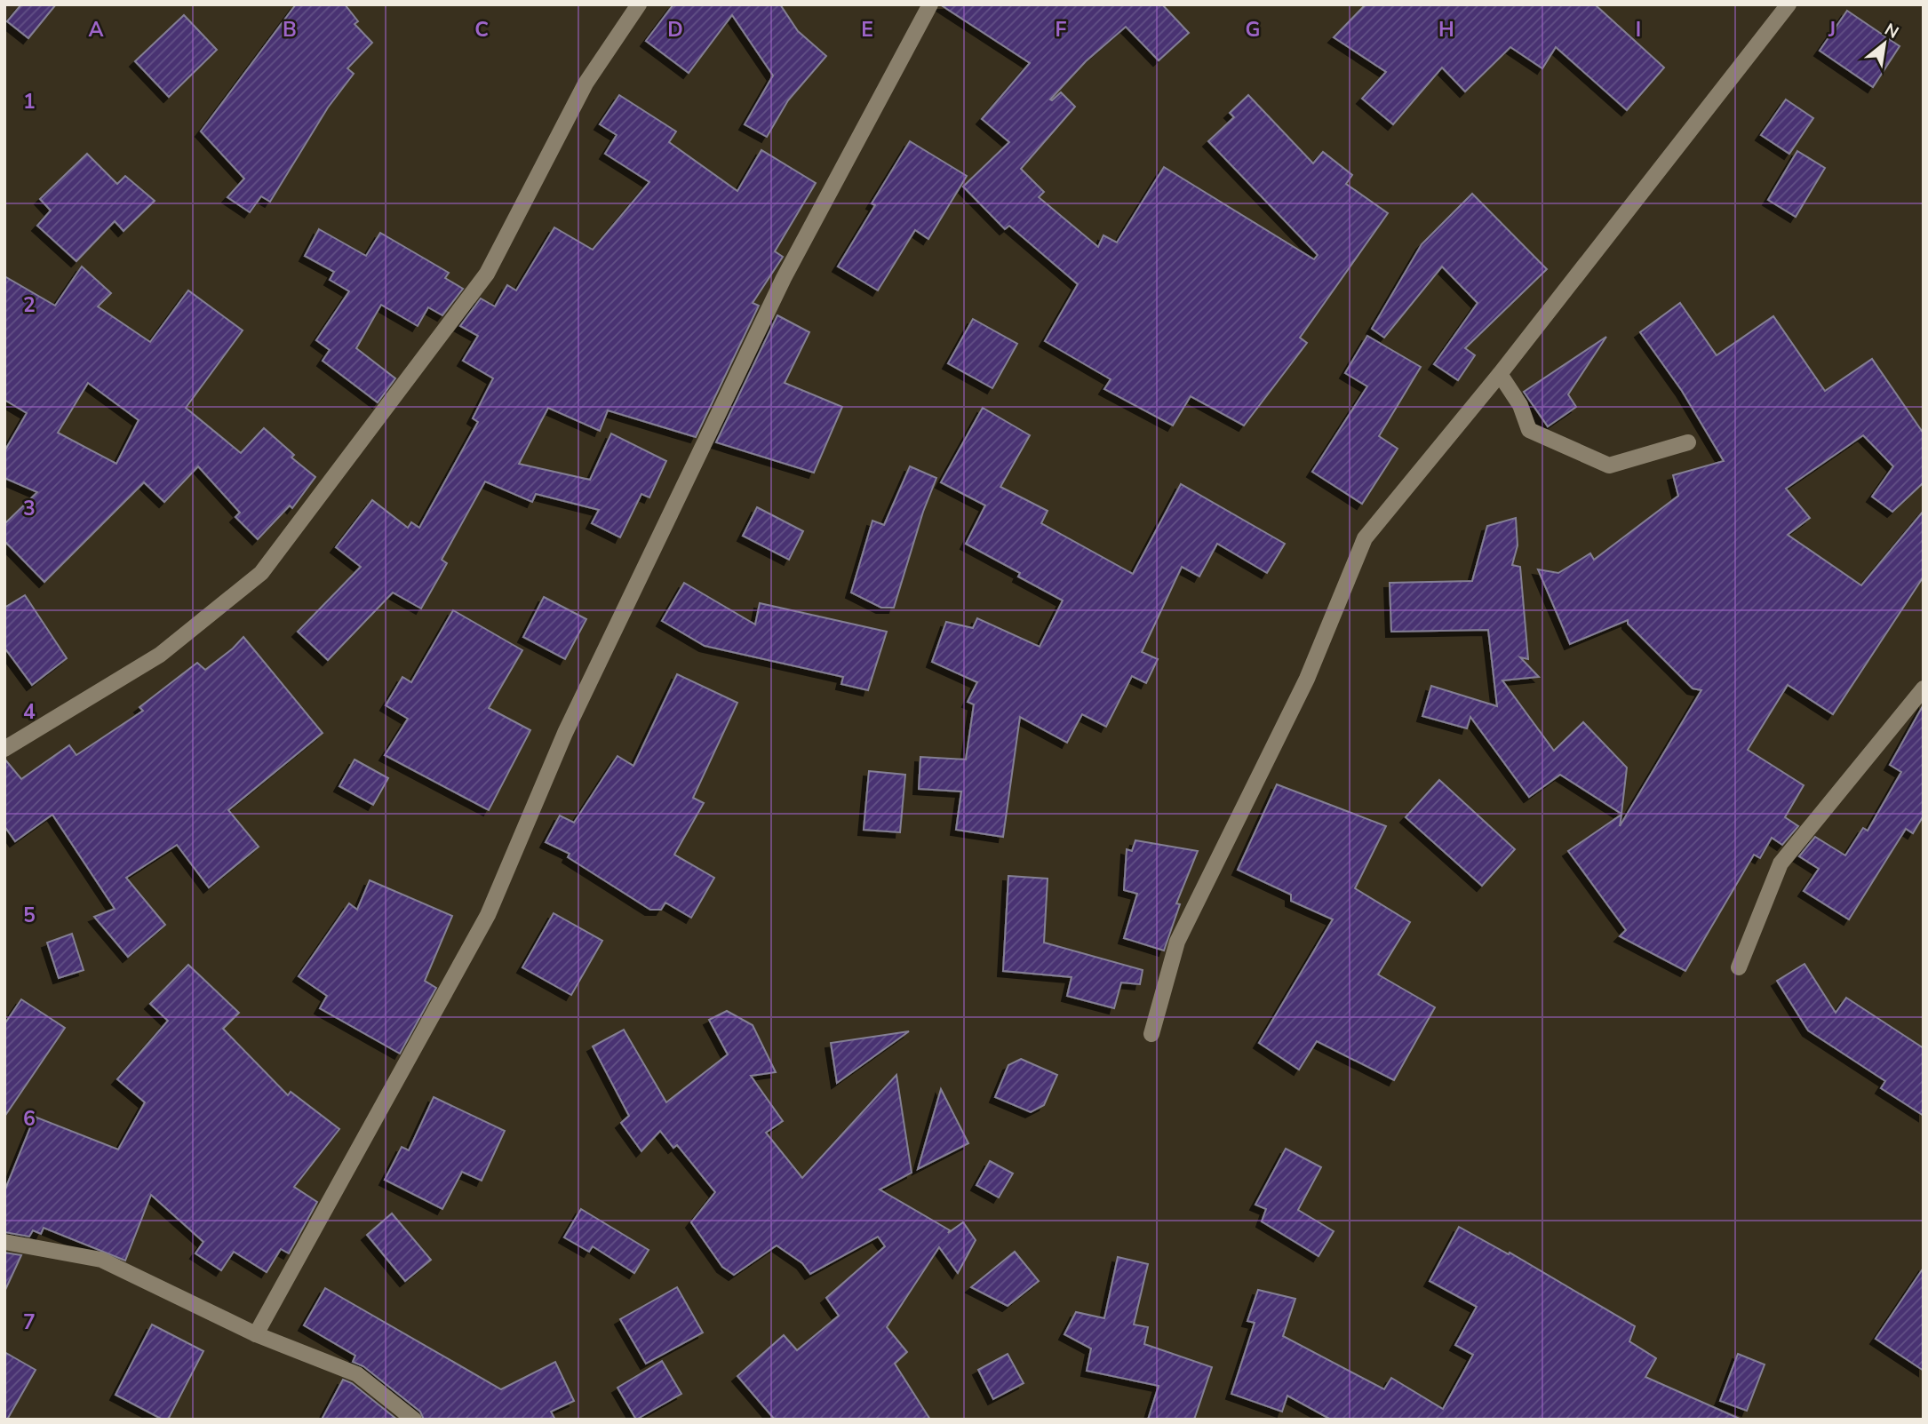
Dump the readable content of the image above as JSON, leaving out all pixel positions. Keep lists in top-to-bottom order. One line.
{"north":"top right","grid":{"columns":["A","B","C","D","E","F","G","H","I","J"],"rows":["1","2","3","4","5","6","7"]}}
